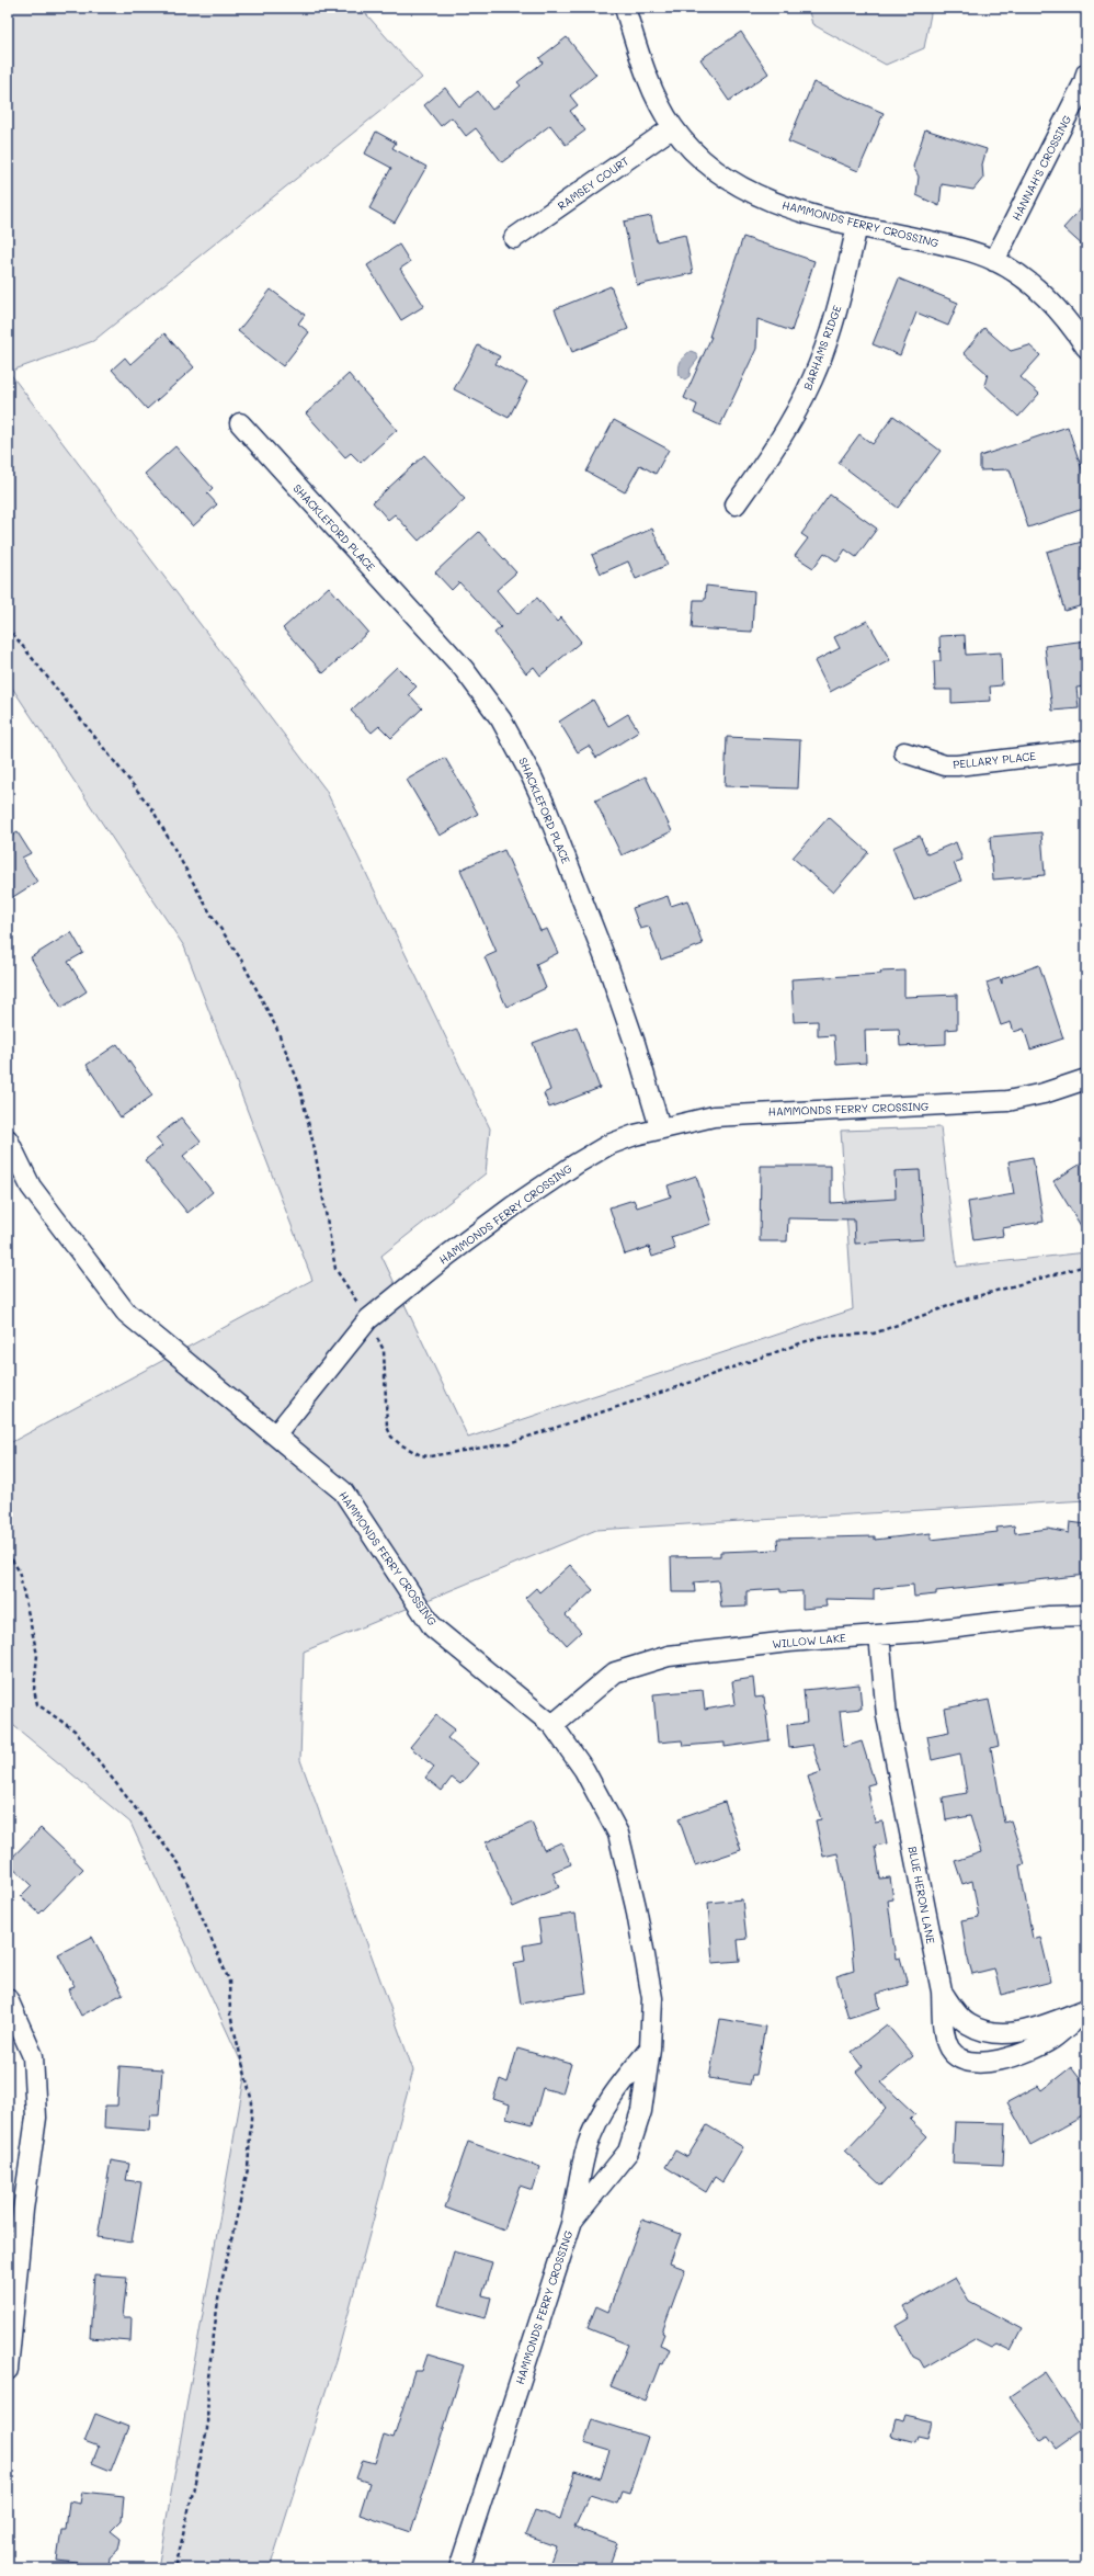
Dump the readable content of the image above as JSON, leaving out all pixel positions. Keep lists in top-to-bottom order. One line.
{"streets":{"street":["HANNAH'S CROSSING","RAMSEY COURT","HAMMONDS FERRY CROSSING","BARHAMS RIDGE","SHACKLEFORD PLACE","PELLARY PLACE","WILLOW LAKE","BLUE HERON LANE"]},"crossings":[["HANNAH'S CROSSING","HAMMONDS FERRY CROSSING"],["RAMSEY COURT","HAMMONDS FERRY CROSSING"],["HAMMONDS FERRY CROSSING","BARHAMS RIDGE"],["HAMMONDS FERRY CROSSING","SHACKLEFORD PLACE"],["HAMMONDS FERRY CROSSING","WILLOW LAKE"],["WILLOW LAKE","BLUE HERON LANE"]]}
